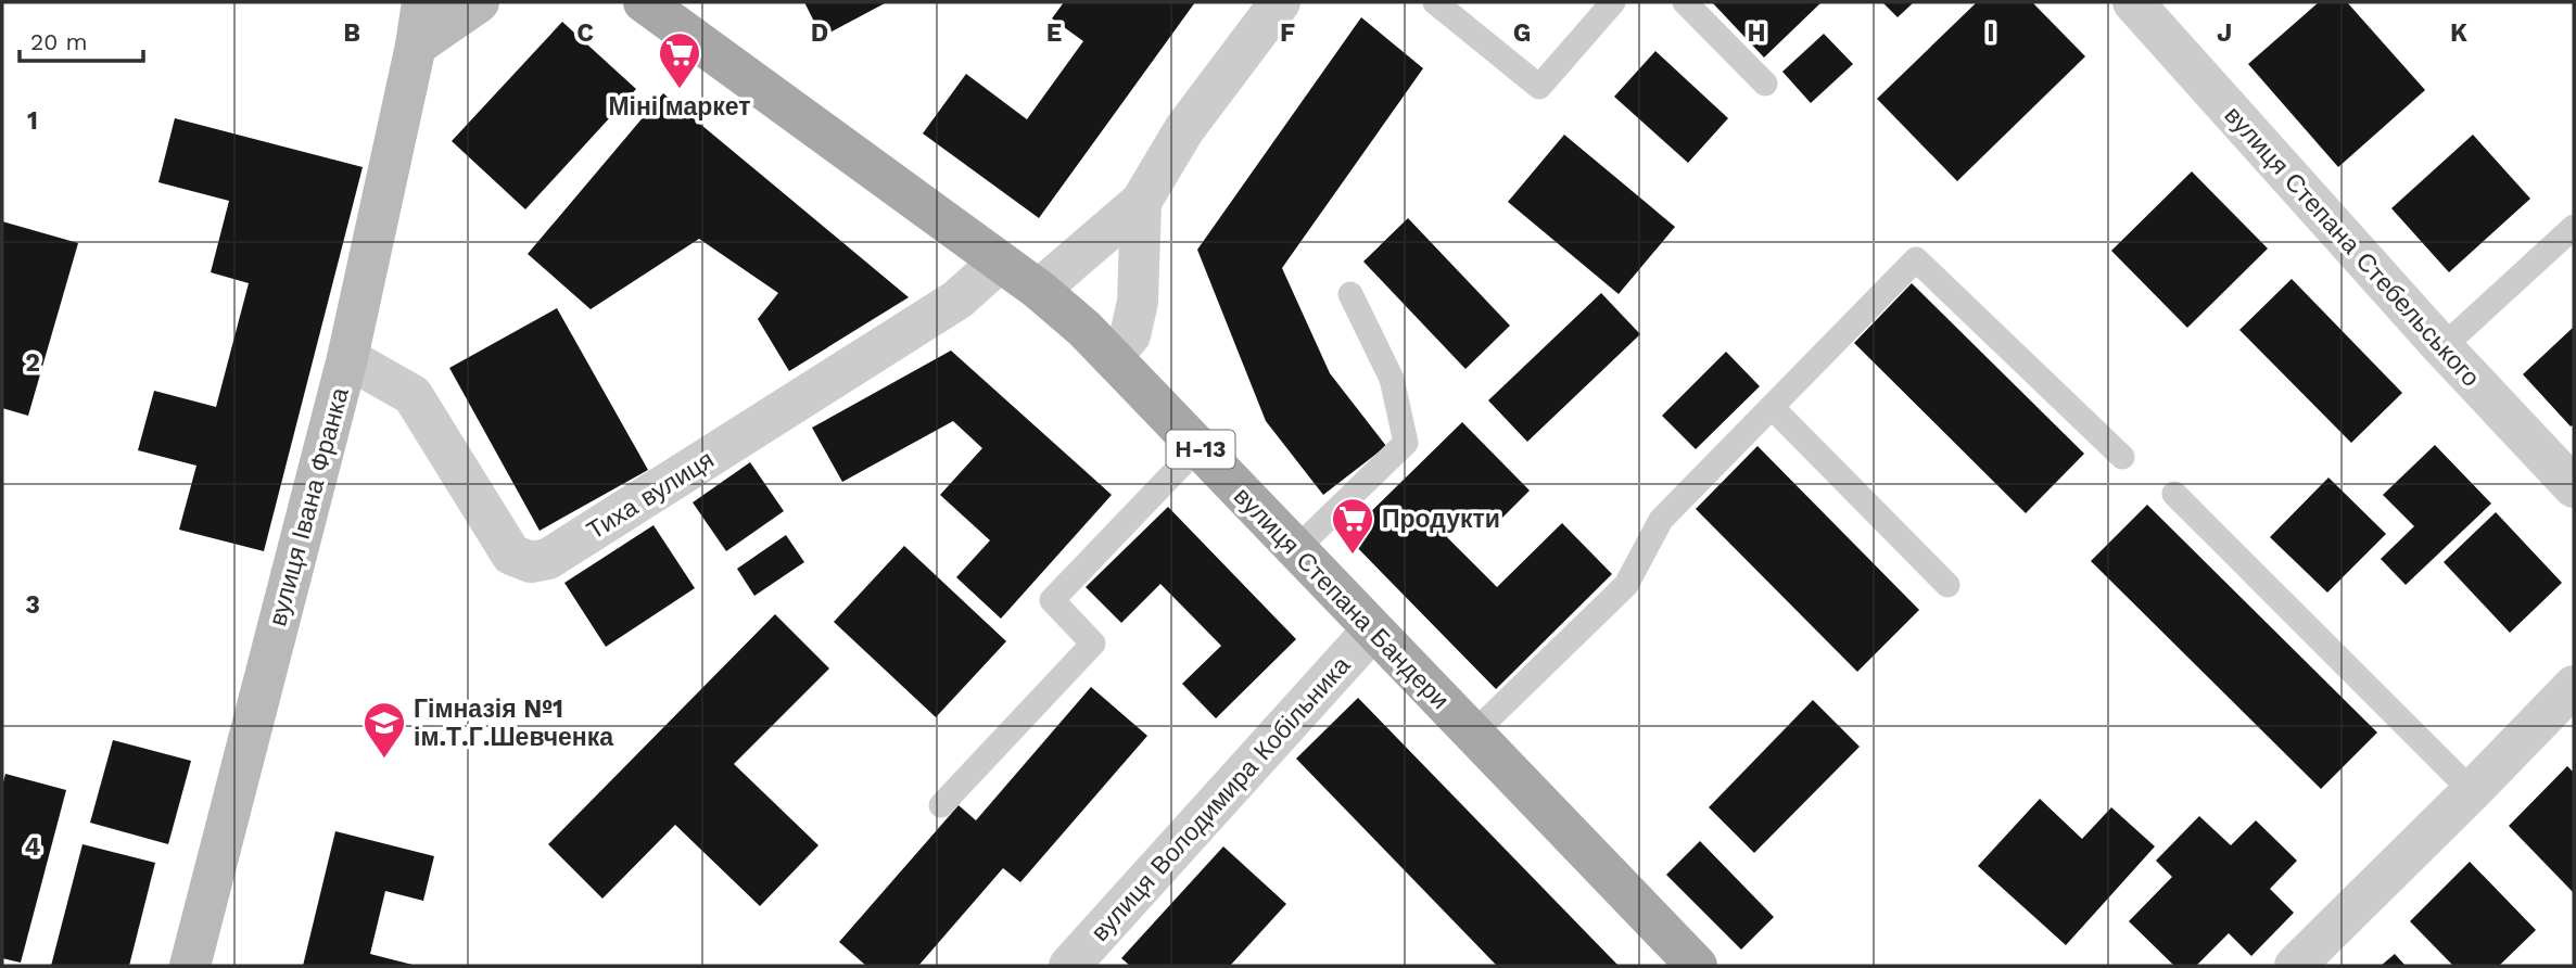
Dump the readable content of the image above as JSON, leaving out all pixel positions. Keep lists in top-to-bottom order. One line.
{"streets":{"main road":["Н-13","вулиця Івана Франка","вулиця Степана Бандери"],"street":["вулиця Степана Стебельського","Тиха вулиця","вулиця Володимира Кобільника"]},"crossings":[["Тиха вулиця","вулиця Івана Франка"],["Тиха вулиця","вулиця Степана Бандери"],["вулиця Степана Бандери","вулиця Володимира Кобільника"]],"places":{"supermarket":["Міні маркет","Продукти"],"school or university":["Гімназія №1 ім.Т.Г.Шевченка"]},"scale_bar":"20 m","grid":{"columns":["B","C","D","E","F","G","H","I","J","K"],"rows":["1","2","3","4"]}}
